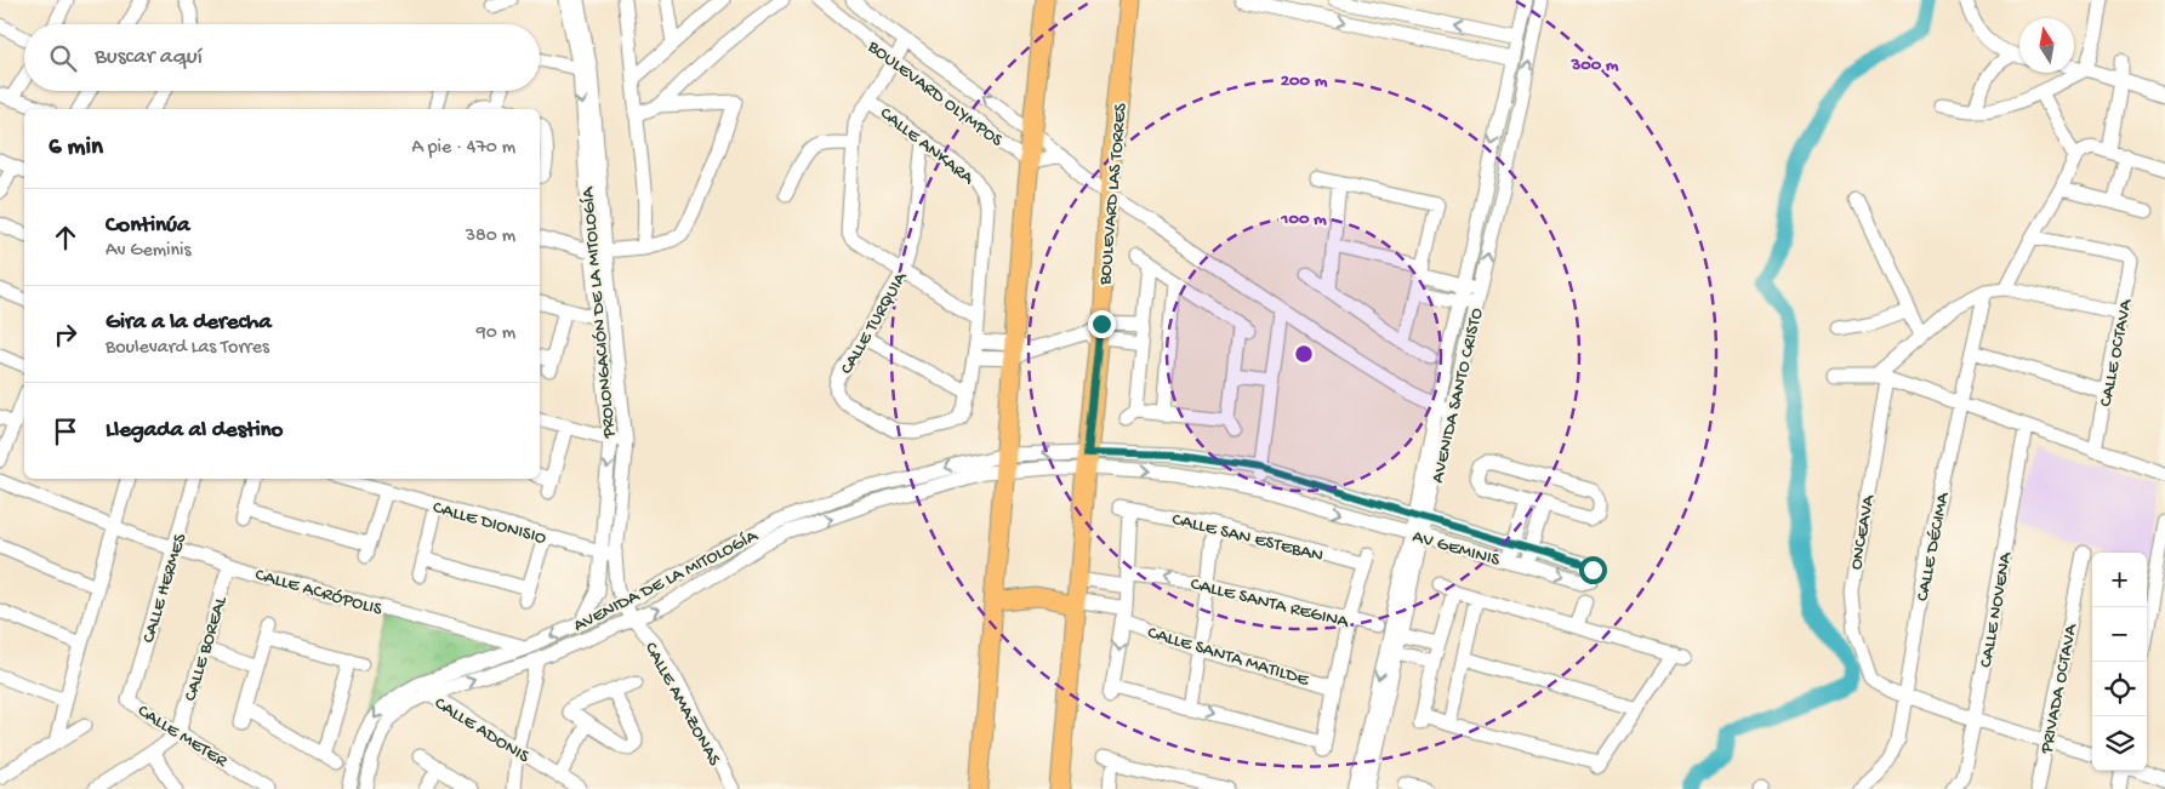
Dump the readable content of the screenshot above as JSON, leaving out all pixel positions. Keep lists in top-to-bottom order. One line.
{"streets":{"main road":["BOULEVARD LAS TORRES"],"street":["BOULEVARD OLYMPOS","CALLE ANKARA","PROLONGACIÓN DE LA MITOLOGÍA","CALLE TURQUIA","CALLE OCTAVA","AVENIDA SANTO CRISTO","CALLE DIONISIO","ONCEAVA","CALLE SAN ESTEBAN","AV GEMINIS","CALLE DÉCIMA","AVENIDA DE LA MITOLOGÍA","CALLE HERMES","CALLE ACRÓPOLIS","CALLE SANTA REGINA","CALLE NOVENA","CALLE BOREAL","CALLE SANTA MATILDE","PRIVADA OCTAVA","CALLE AMAZONAS","CALLE ADONIS","CALLE METER"]},"crossings":[["BOULEVARD OLYMPOS","BOULEVARD LAS TORRES"],["BOULEVARD OLYMPOS","AVENIDA SANTO CRISTO"],["CALLE ANKARA","CALLE TURQUIA"],["BOULEVARD LAS TORRES","AV GEMINIS"],["BOULEVARD LAS TORRES","CALLE SANTA REGINA"],["BOULEVARD LAS TORRES","CALLE SANTA MATILDE"],["PROLONGACIÓN DE LA MITOLOGÍA","CALLE DIONISIO"],["PROLONGACIÓN DE LA MITOLOGÍA","AVENIDA DE LA MITOLOGÍA"],["PROLONGACIÓN DE LA MITOLOGÍA","CALLE AMAZONAS"],["AVENIDA SANTO CRISTO","AV GEMINIS"],["ONCEAVA","CALLE DÉCIMA"],["CALLE SAN ESTEBAN","CALLE SANTA REGINA"],["CALLE SAN ESTEBAN","CALLE SANTA MATILDE"],["AV GEMINIS","AVENIDA DE LA MITOLOGÍA"],["AVENIDA DE LA MITOLOGÍA","CALLE ACRÓPOLIS"],["AVENIDA DE LA MITOLOGÍA","CALLE AMAZONAS"],["AVENIDA DE LA MITOLOGÍA","CALLE ADONIS"],["CALLE HERMES","CALLE ACRÓPOLIS"],["CALLE HERMES","CALLE METER"],["CALLE ACRÓPOLIS","CALLE BOREAL"],["CALLE BOREAL","CALLE METER"]],"north":"top","page":{"search":"Buscar aquí","heading":["6 min","A pie · 470 m"],"list":[["Continúa","Av Geminis","380 m"],["Gira a la derecha","Boulevard Las Torres","90 m"],"Llegada al destino"],"map_buttons":["+","−"]},"rings":["300 m","200 m","100 m"]}
